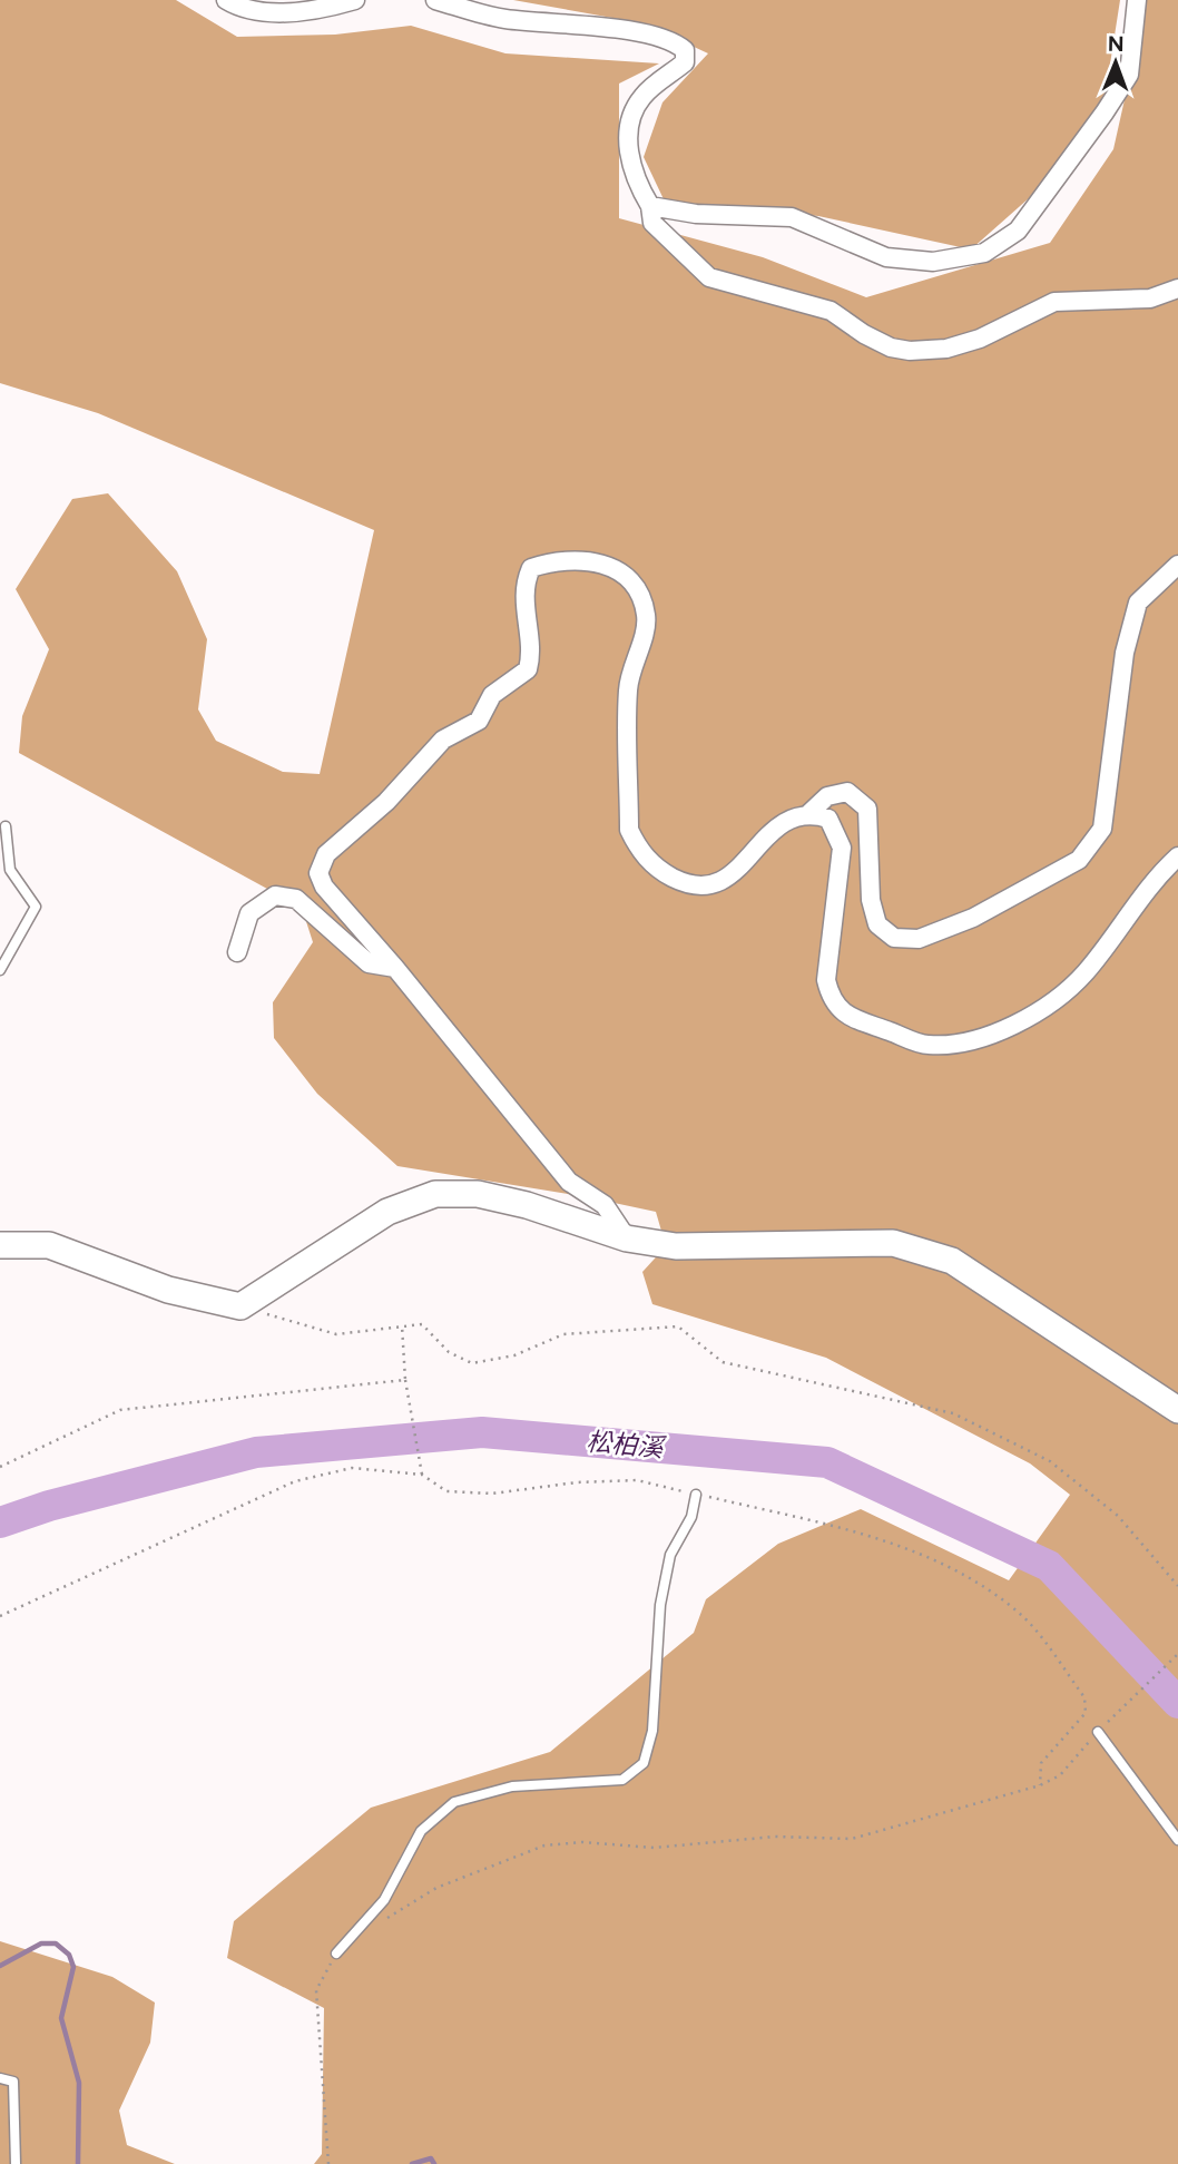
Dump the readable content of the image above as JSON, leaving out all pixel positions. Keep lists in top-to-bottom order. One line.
{"water":["松柏溪"],"north":"top"}
